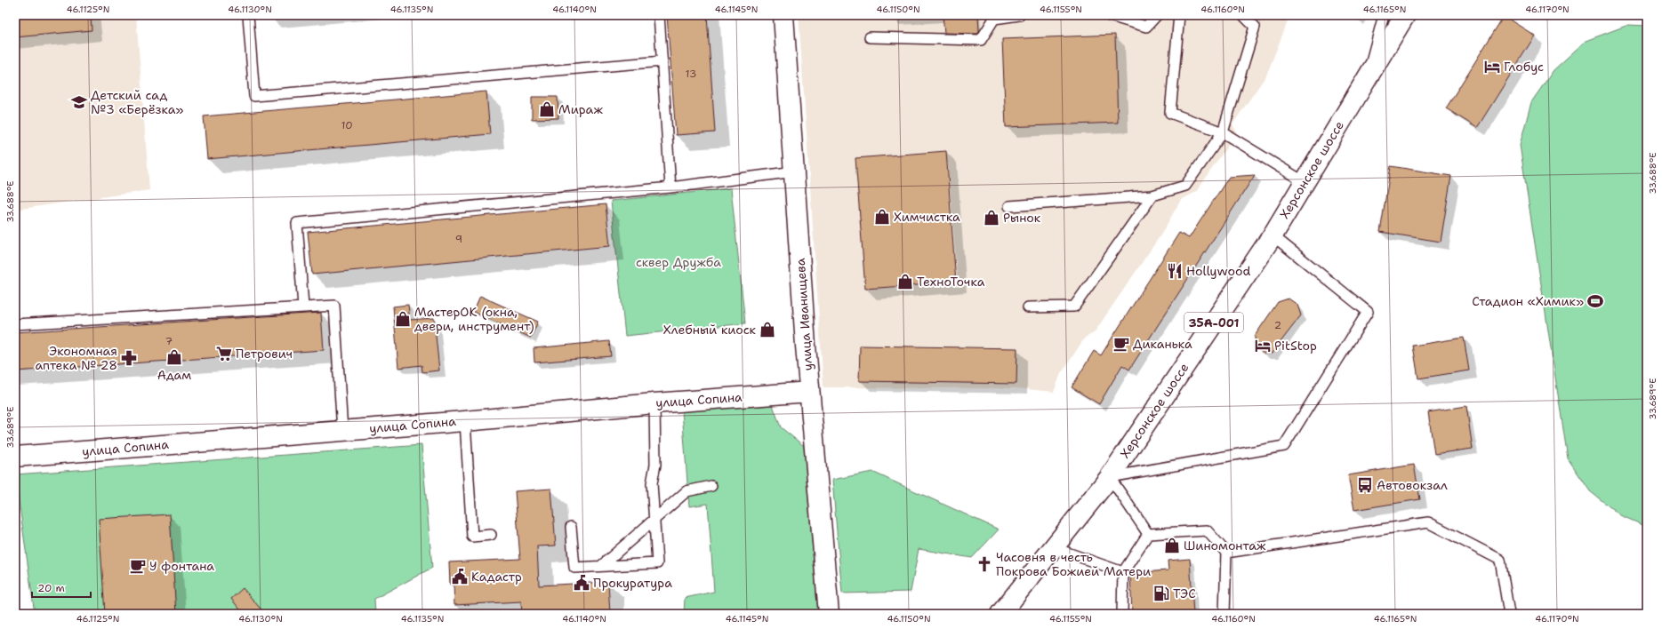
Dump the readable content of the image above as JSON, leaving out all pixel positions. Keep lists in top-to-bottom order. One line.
{"streets":{"main road":["Херсонское шоссе","улица Иванищева","35А-001","улица Сопина"]},"crossings":[["улица Иванищева","улица Сопина"]],"parks":["сквер Дружба"],"places":{"hotel":["Глобус","PitStop"],"school or university":["Детский сад №3 «Берёзка»"],"shop":["Мираж","Химчистка","Рынок","ТехноТочка","МастерОК (окна, двери, инструмент)","Хлебный киоск","Адам","Шиномонтаж"],"restaurant":["Hollywood"],"sports":["Стадион «Химик»"],"cafe":["Диканька","У фонтана"],"supermarket":["Петрович"],"pharmacy":["Экономная аптека № 28"],"bus stop":["Автовокзал"],"church":["Часовня в честь Покрова Божией Матери"],"public building":["Кадастр","Прокуратура"],"fuel station":["ТЭС"]},"house_numbers":["13","10","9","2","7"],"scale_bar":"20 m","coordinates":["46.1125°N","46.1130°N","46.1135°N","46.1140°N","46.1145°N","46.1150°N","46.1155°N","46.1160°N","46.1165°N","46.1170°N","33.688°E","33.689°E"]}
